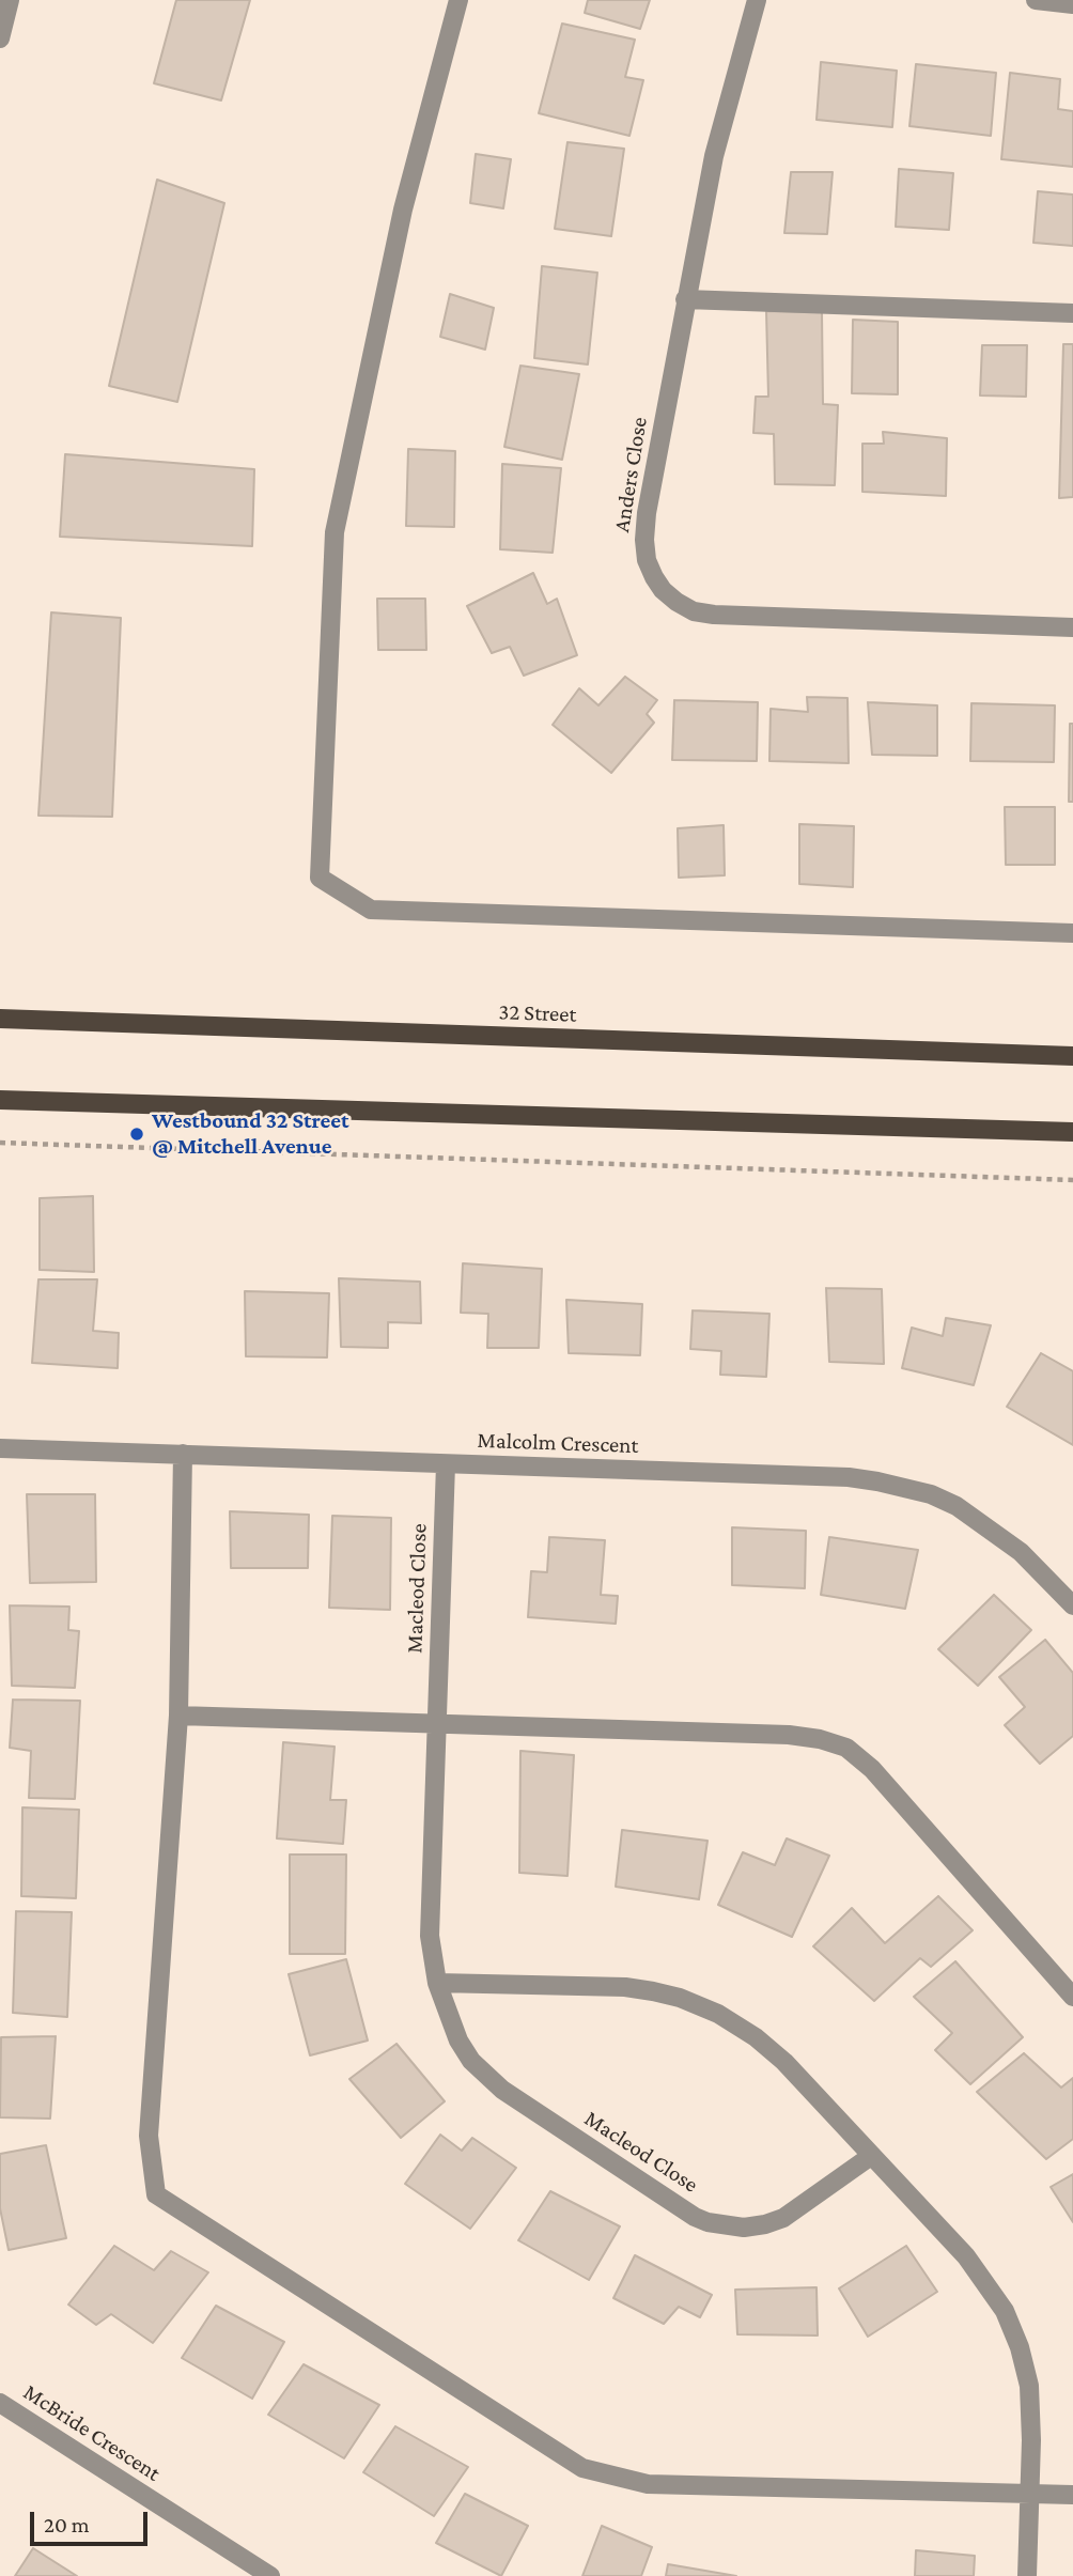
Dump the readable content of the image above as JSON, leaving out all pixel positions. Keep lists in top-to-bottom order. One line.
{"streets":{"main road":["32 Street"],"street":["Anders Close","Malcolm Crescent","Macleod Close","McBride Crescent"]},"crossings":[["Malcolm Crescent","Macleod Close"]],"places":["Westbound 32 Street @ Mitchell Avenue"],"scale_bar":"20 m"}
